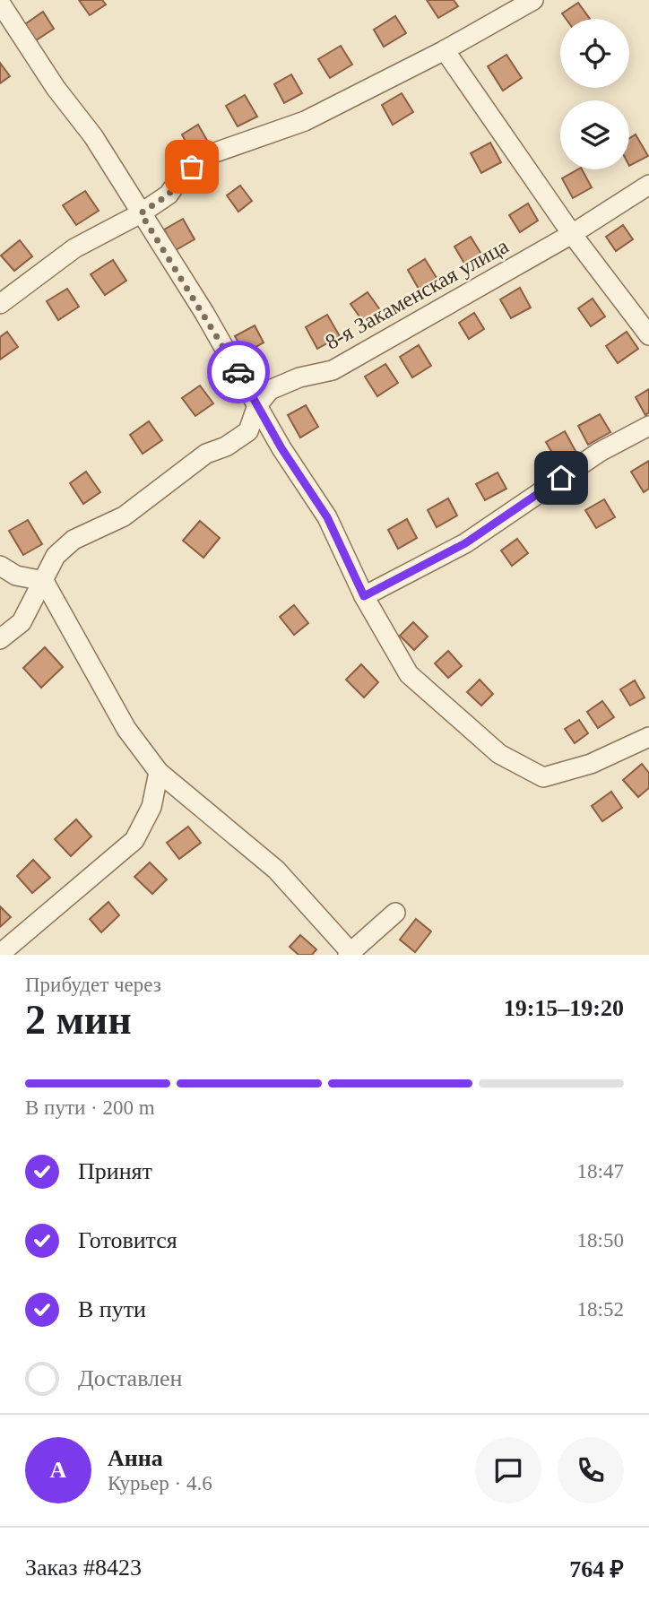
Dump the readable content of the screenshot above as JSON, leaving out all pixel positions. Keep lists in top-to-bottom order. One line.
{"streets":{"street":["8-я Закаменская улица"]},"page":{"heading":["2 мин","Прибудет через","19:15–19:20"],"panel":["Анна","Курьер · 4.6","Заказ #8423","764 ₽"],"bar":"В пути · 200 m","list":[["Принят","18:47"],["Готовится","18:50"],["В пути","18:52"],"Доставлен"],"round":"А"}}
